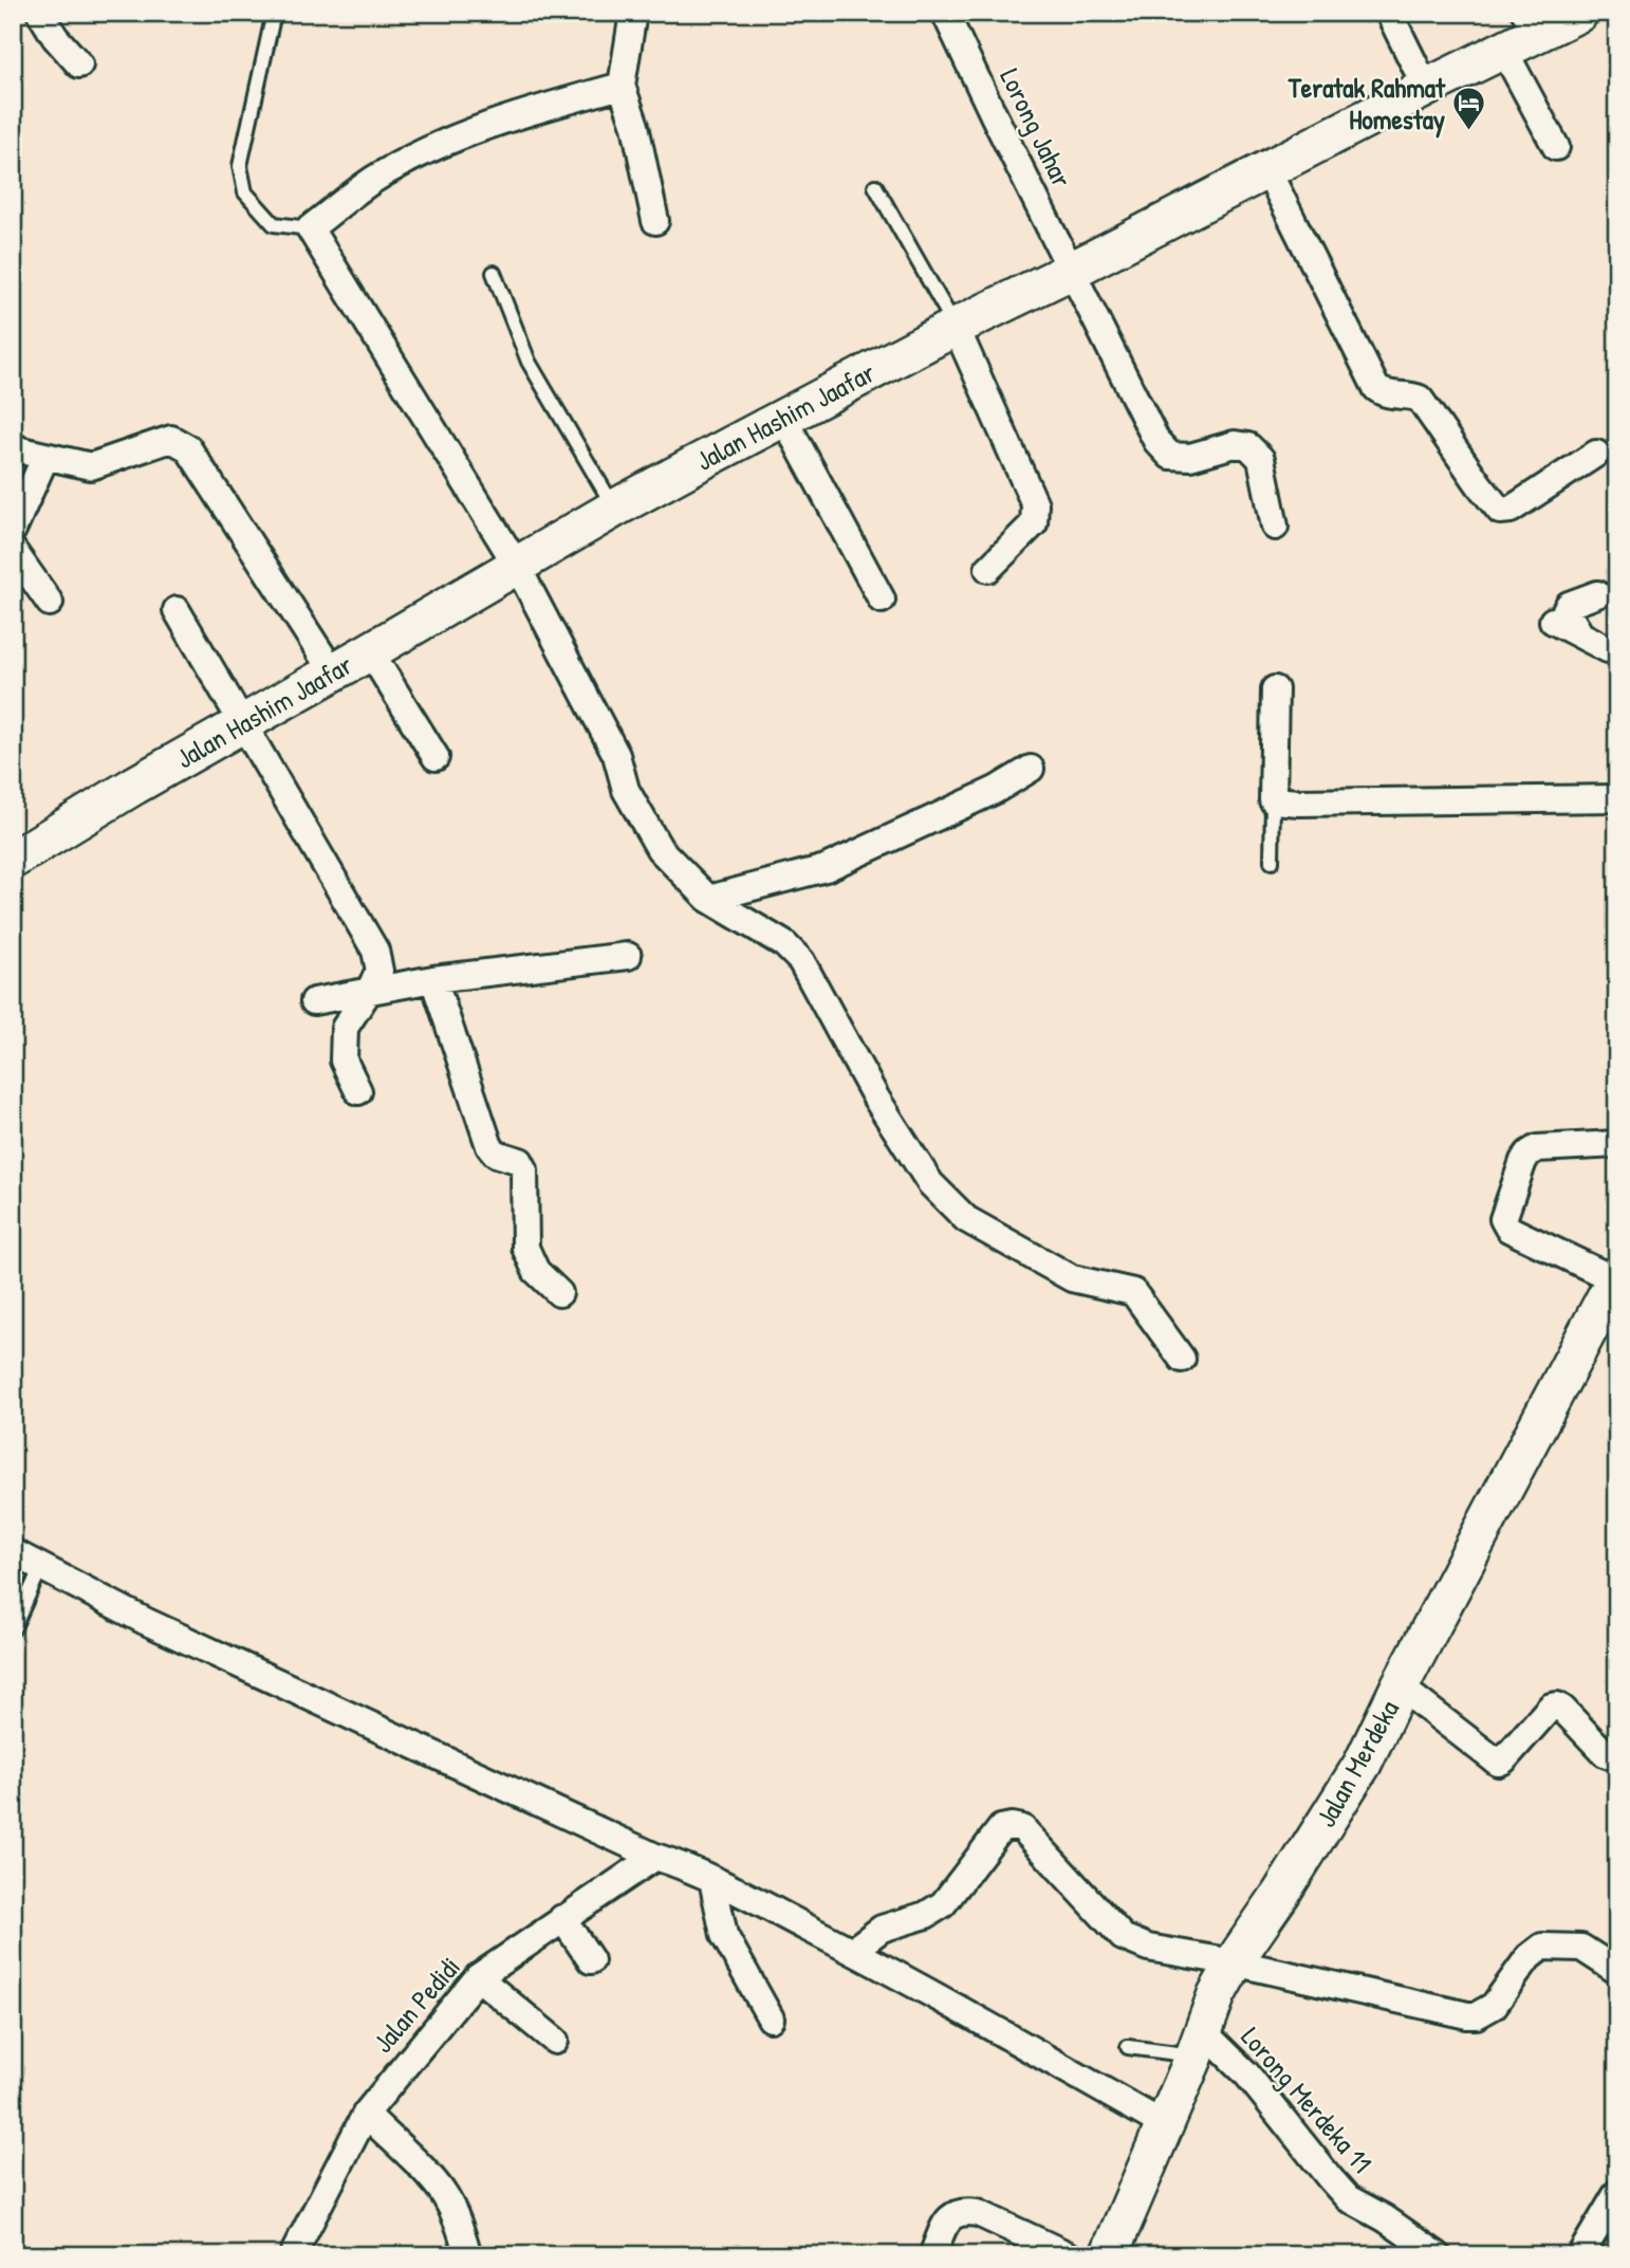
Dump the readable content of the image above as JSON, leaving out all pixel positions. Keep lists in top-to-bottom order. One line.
{"streets":{"street":["Lorong Jahar","Jalan Hashim Jaafar","Jalan Merdeka","Jalan Pedidi","Lorong Merdeka 11"]},"crossings":[["Lorong Jahar","Jalan Hashim Jaafar"],["Jalan Merdeka","Lorong Merdeka 11"]],"places":{"hotel":["Teratak Rahmat Homestay"]}}
